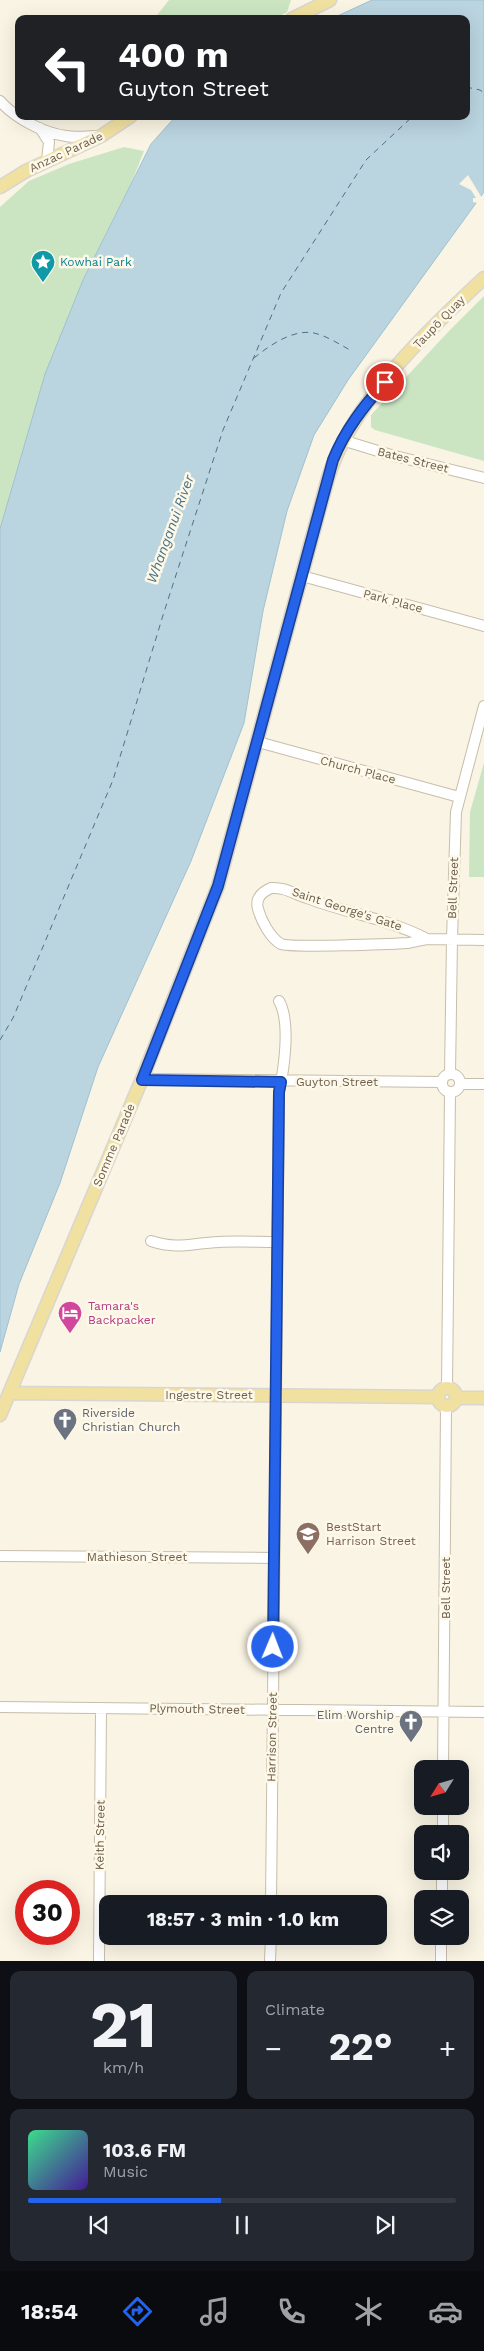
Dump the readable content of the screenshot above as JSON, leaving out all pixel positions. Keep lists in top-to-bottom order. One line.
{"streets":{"main road":["Anzac Parade","Taupō Quay","Somme Parade","Ingestre Street"],"street":["Bates Street","Park Place","Church Place","Bell Street","Saint George's Gate","Guyton Street","Mathieson Street","Plymouth Street","Harrison Street","Keith Street"]},"crossings":[["Taupō Quay","Bates Street"],["Taupō Quay","Somme Parade"],["Bates Street","Somme Parade"],["Park Place","Somme Parade"],["Church Place","Bell Street"],["Church Place","Somme Parade"],["Bell Street","Saint George's Gate"],["Bell Street","Guyton Street"],["Bell Street","Ingestre Street"],["Bell Street","Plymouth Street"],["Guyton Street","Somme Parade"],["Guyton Street","Harrison Street"],["Somme Parade","Ingestre Street"],["Ingestre Street","Harrison Street"],["Mathieson Street","Harrison Street"],["Plymouth Street","Harrison Street"],["Plymouth Street","Keith Street"]],"water":["Whanganui River"],"places":{"place":["Kowhai Park"],"hotel":["Tamara's Backpacker"],"church":["Riverside Christian Church","Elim Worship Centre"],"school or university":["BestStart Harrison Street"]},"north":"bottom left","page":{"turn":["400 m","Guyton Street"],"limit":"30","trip":"18:57 · 3 min · 1.0 km","tile":[["21","km/h"],"Climate"],"heat":["−","22°","+"],"song":["103.6 FM","Music"],"tabs":"18:54"}}
